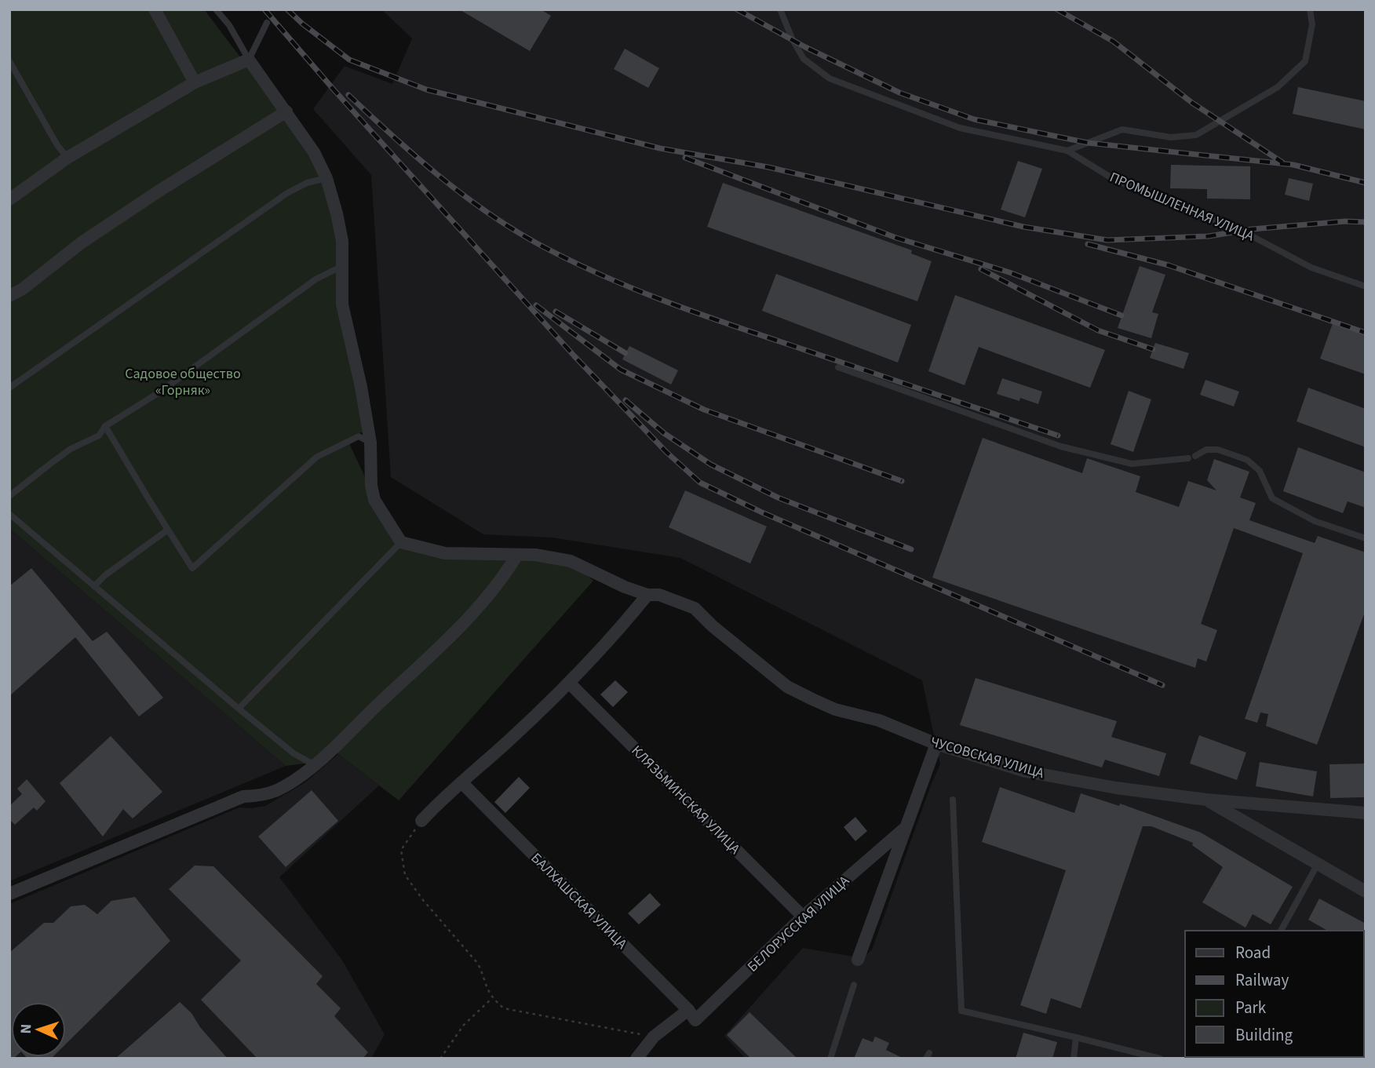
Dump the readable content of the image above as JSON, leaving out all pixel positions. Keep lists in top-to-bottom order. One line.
{"streets":{"street":["ЧУСОВСКАЯ УЛИЦА","КЛЯЗЬМИНСКАЯ УЛИЦА","БАЛХАШСКАЯ УЛИЦА","БЕЛОРУССКАЯ УЛИЦА"],"lane":["ПРОМЫШЛЕННАЯ УЛИЦА"]},"crossings":[["КЛЯЗЬМИНСКАЯ УЛИЦА","БЕЛОРУССКАЯ УЛИЦА"],["БАЛХАШСКАЯ УЛИЦА","БЕЛОРУССКАЯ УЛИЦА"]],"parks":["Садовое общество «Горняк»"],"legend":["Road","Railway","Park","Building"],"north":"left"}
